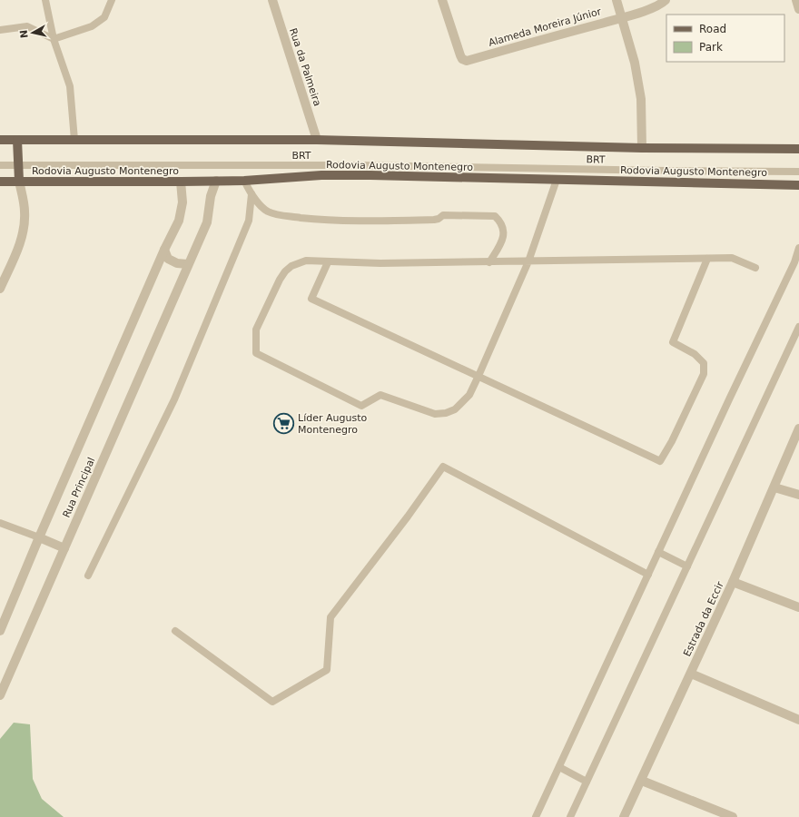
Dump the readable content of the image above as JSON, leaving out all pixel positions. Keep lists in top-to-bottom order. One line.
{"streets":{"main road":["Rodovia Augusto Montenegro"],"street":["Alameda Moreira Júnior","Rua da Palmeira","Rua Principal","Estrada da Eccir"],"lane":["BRT"]},"crossings":[["Rodovia Augusto Montenegro","Rua Principal"]],"places":{"supermarket":["Líder Augusto Montenegro"]},"legend":["Road","Park"],"north":"left"}
